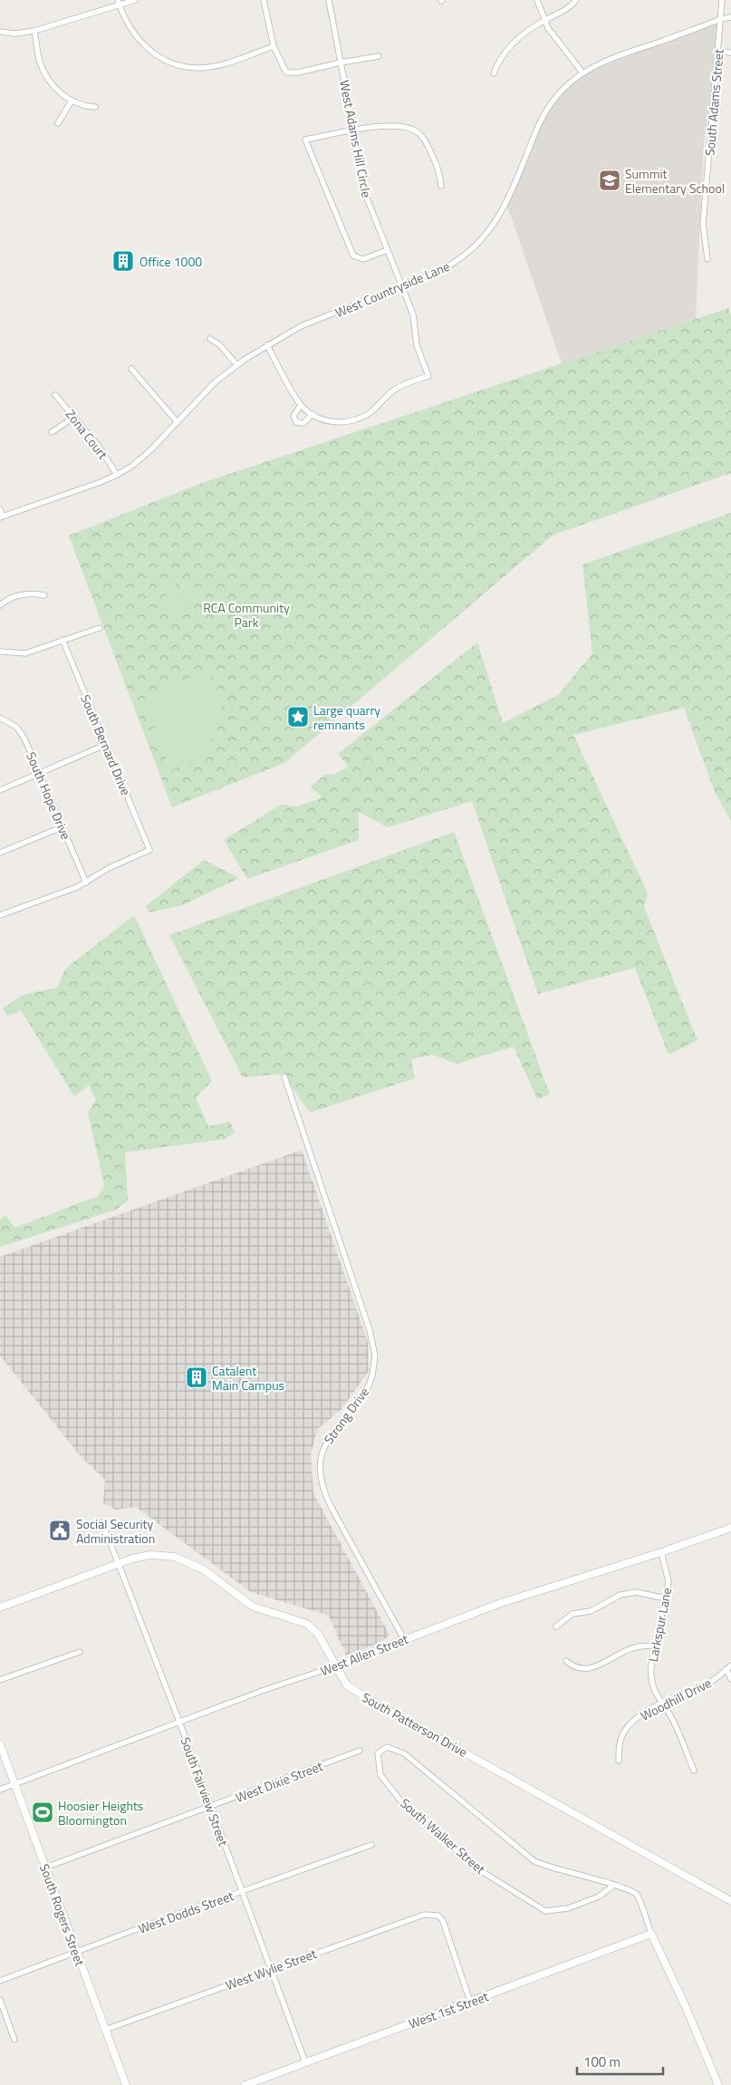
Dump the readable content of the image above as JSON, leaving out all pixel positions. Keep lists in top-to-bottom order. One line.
{"streets":{"street":["South Adams Street","West Adams Hill Circle","West Countryside Lane","Zona Court","South Bernard Drive","South Hope Drive","Strong Drive","Larkspur Lane","West Allen Street","Woodhill Drive","South Patterson Drive","West Dixie Street","South Fairview Street","South Walker Street","West Dodds Street","South Rogers Street","West Wylie Street","West 1st Street"]},"crossings":[["South Adams Street","West Countryside Lane"],["West Adams Hill Circle","West Countryside Lane"],["West Countryside Lane","Zona Court"],["South Bernard Drive","South Hope Drive"],["Strong Drive","West Allen Street"],["Larkspur Lane","West Allen Street"],["Larkspur Lane","Woodhill Drive"],["West Allen Street","South Patterson Drive"],["West Allen Street","South Fairview Street"],["West Allen Street","South Rogers Street"],["South Patterson Drive","South Fairview Street"],["West Dixie Street","South Fairview Street"],["West Dixie Street","South Rogers Street"],["South Fairview Street","West Dodds Street"],["South Fairview Street","West Wylie Street"],["South Fairview Street","West 1st Street"],["South Walker Street","West 1st Street"],["West Dodds Street","South Rogers Street"],["South Rogers Street","West Wylie Street"],["West Wylie Street","West 1st Street"]],"parks":["RCA Community Park"],"places":{"school or university":["Summit Elementary School"],"building":["Office 1000","Catalent Main Campus"],"place":["Large quarry remnants"],"public building":["Social Security Administration"],"sports":["Hoosier Heights Bloomington"]},"scale_bar":"100 m"}
